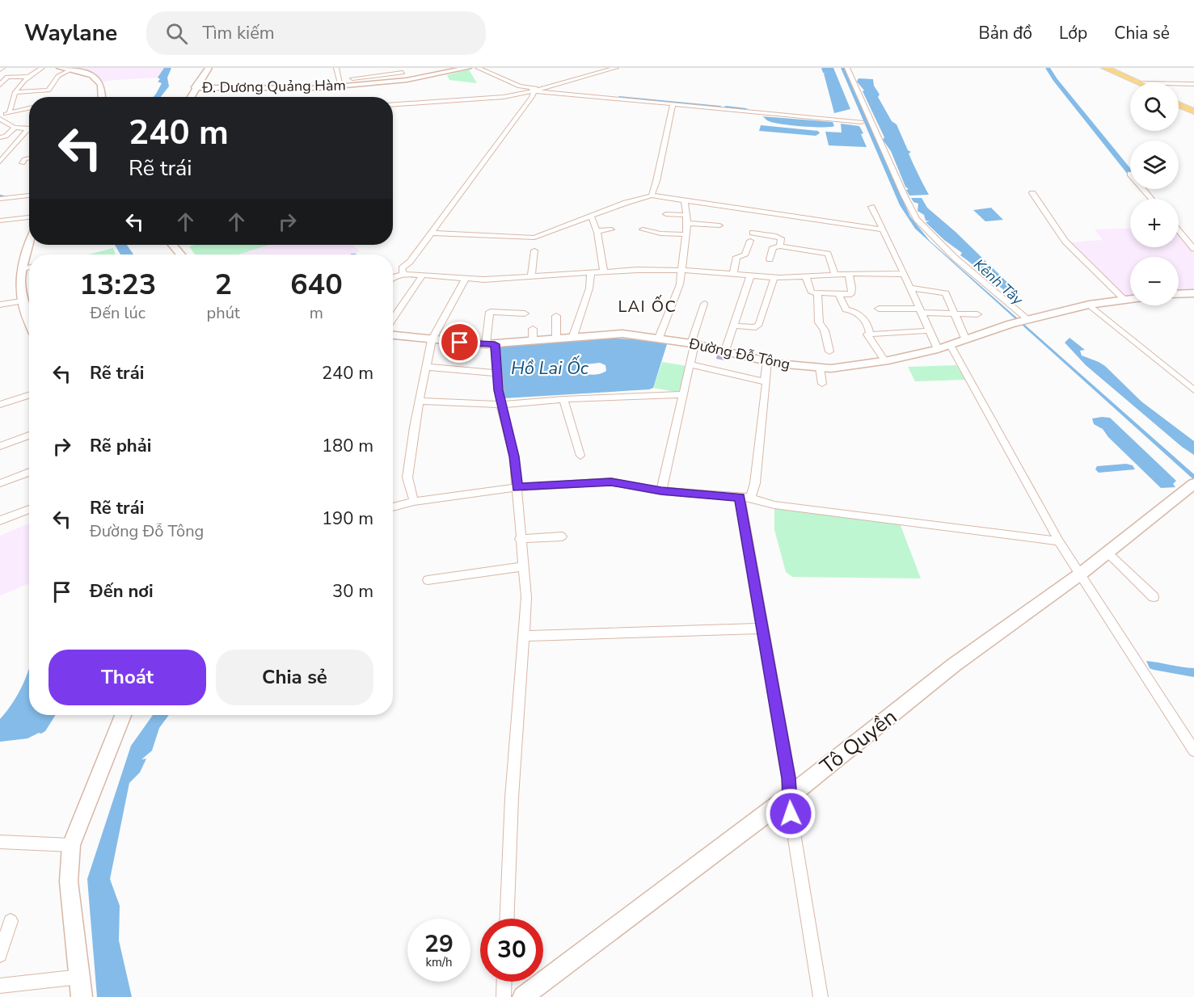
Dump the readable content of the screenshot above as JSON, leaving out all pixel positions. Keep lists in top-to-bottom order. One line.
{"streets":{"main road":["Đ. Dương Quảng Hàm","Đường Đỗ Tông","Tô Quyền"]},"districts":["LAI ỐC"],"water":["Kênh Tây","Hồ Lai Ốc"],"page":{"header":"Waylane","search":"Tìm kiếm","nav":["Bản đồ","Lớp","Chia sẻ"],"map_buttons":["+","−"],"turn":["240 m","Rẽ trái"],"eta":["13:23","Đến lúc","2","phút","640","m"],"list":[{"name":"Rẽ trái","value":"240 m"},{"name":"Rẽ phải","value":"180 m"},{"name":"Rẽ trái","note":"Đường Đỗ Tông","value":"190 m"},{"name":"Đến nơi","value":"30 m"}],"buttons":["Thoát","Chia sẻ"],"speed":"29 km/h","limit":"30"}}
